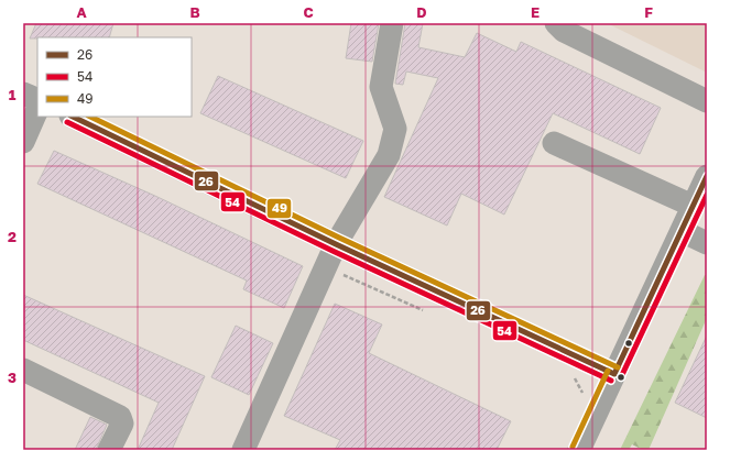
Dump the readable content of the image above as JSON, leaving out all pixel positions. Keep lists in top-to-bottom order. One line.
{"lines":["transit line 26","transit line 49","transit line 54"],"legend":["26","54","49"],"grid":{"columns":["A","B","C","D","E","F"],"rows":["1","2","3"]}}
